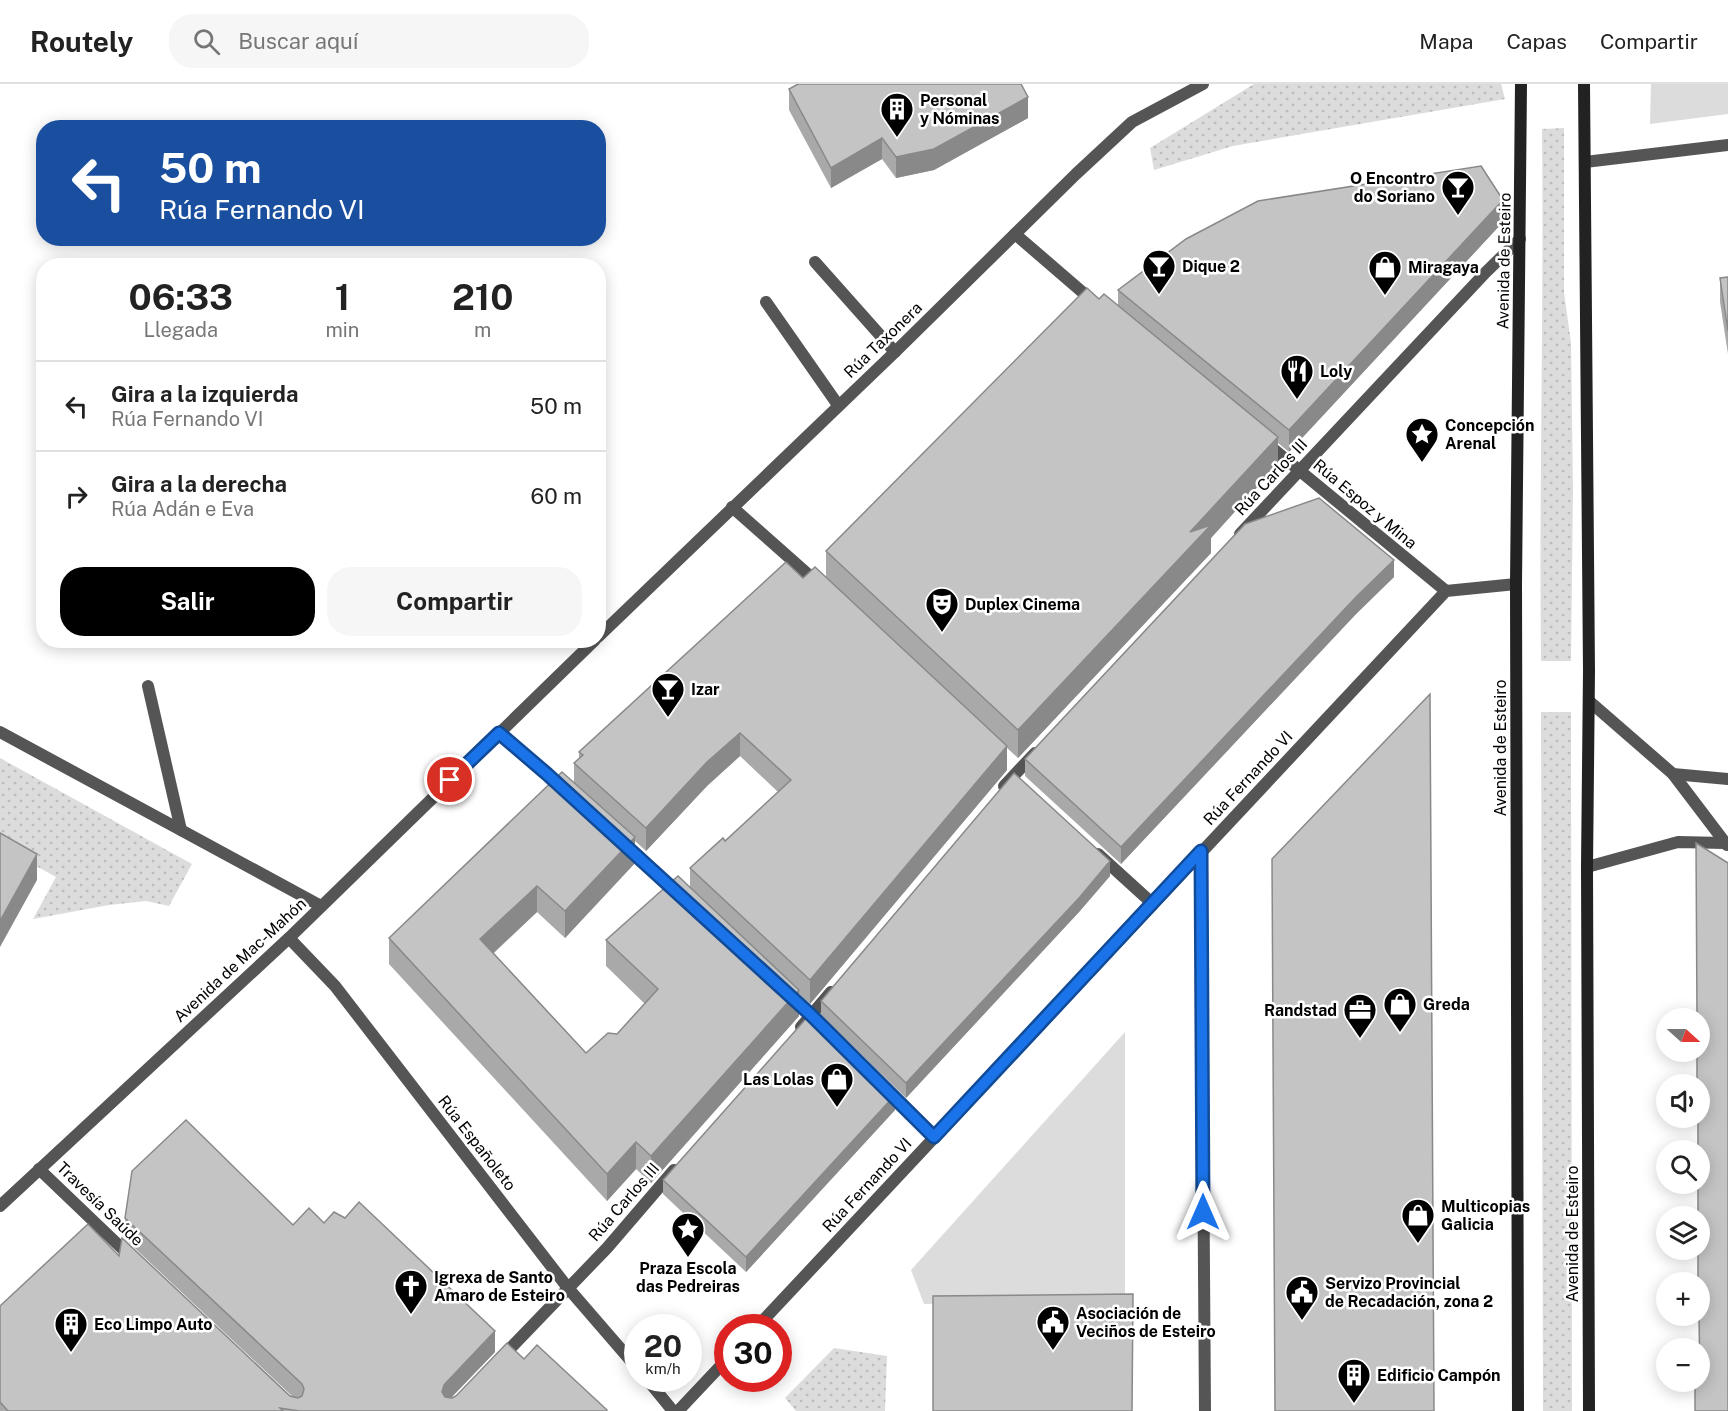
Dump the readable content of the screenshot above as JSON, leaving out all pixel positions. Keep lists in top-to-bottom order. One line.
{"streets":{"main road":["Avenida de Esteiro"],"street":["Rúa Taxonera","Rúa Carlos III","Rúa Espoz y Mina","Rúa Fernando VI","Avenida de Mac-Mahón","Rúa Españoleto","Travesía Saúde"]},"crossings":[["Avenida de Esteiro","Rúa Carlos III"],["Rúa Carlos III","Rúa Espoz y Mina"],["Rúa Carlos III","Rúa Españoleto"],["Rúa Espoz y Mina","Rúa Fernando VI"],["Avenida de Mac-Mahón","Rúa Españoleto"],["Avenida de Mac-Mahón","Travesía Saúde"]],"places":{"building":["Personal y Nóminas","Eco Limpo Auto","Edificio Campón"],"bar":["O Encontro do Soriano","Dique 2","Izar"],"shop":["Miragaya","Greda","Las Lolas","Multicopias Galicia"],"restaurant":["Loly"],"place":["Concepción Arenal","Praza Escola das Pedreiras"],"theatre":["Duplex Cinema"],"office":["Randstad"],"church":["Igrexa de Santo Amaro de Esteiro"],"public building":["Servizo Provincial de Recadación, zona 2","Asociación de Veciños de Esteiro"]},"north":"right","page":{"header":"Routely","search":"Buscar aquí","nav":["Mapa","Capas","Compartir"],"turn":["50 m","Rúa Fernando VI"],"eta":["06:33","Llegada","1","min","210","m"],"list":[{"name":"Gira a la izquierda","note":"Rúa Fernando VI","value":"50 m"},{"name":"Gira a la derecha","note":"Rúa Adán e Eva","value":"60 m"}],"buttons":["Salir","Compartir"],"map_buttons":["+","−"],"speed":"20 km/h","limit":"30"}}
